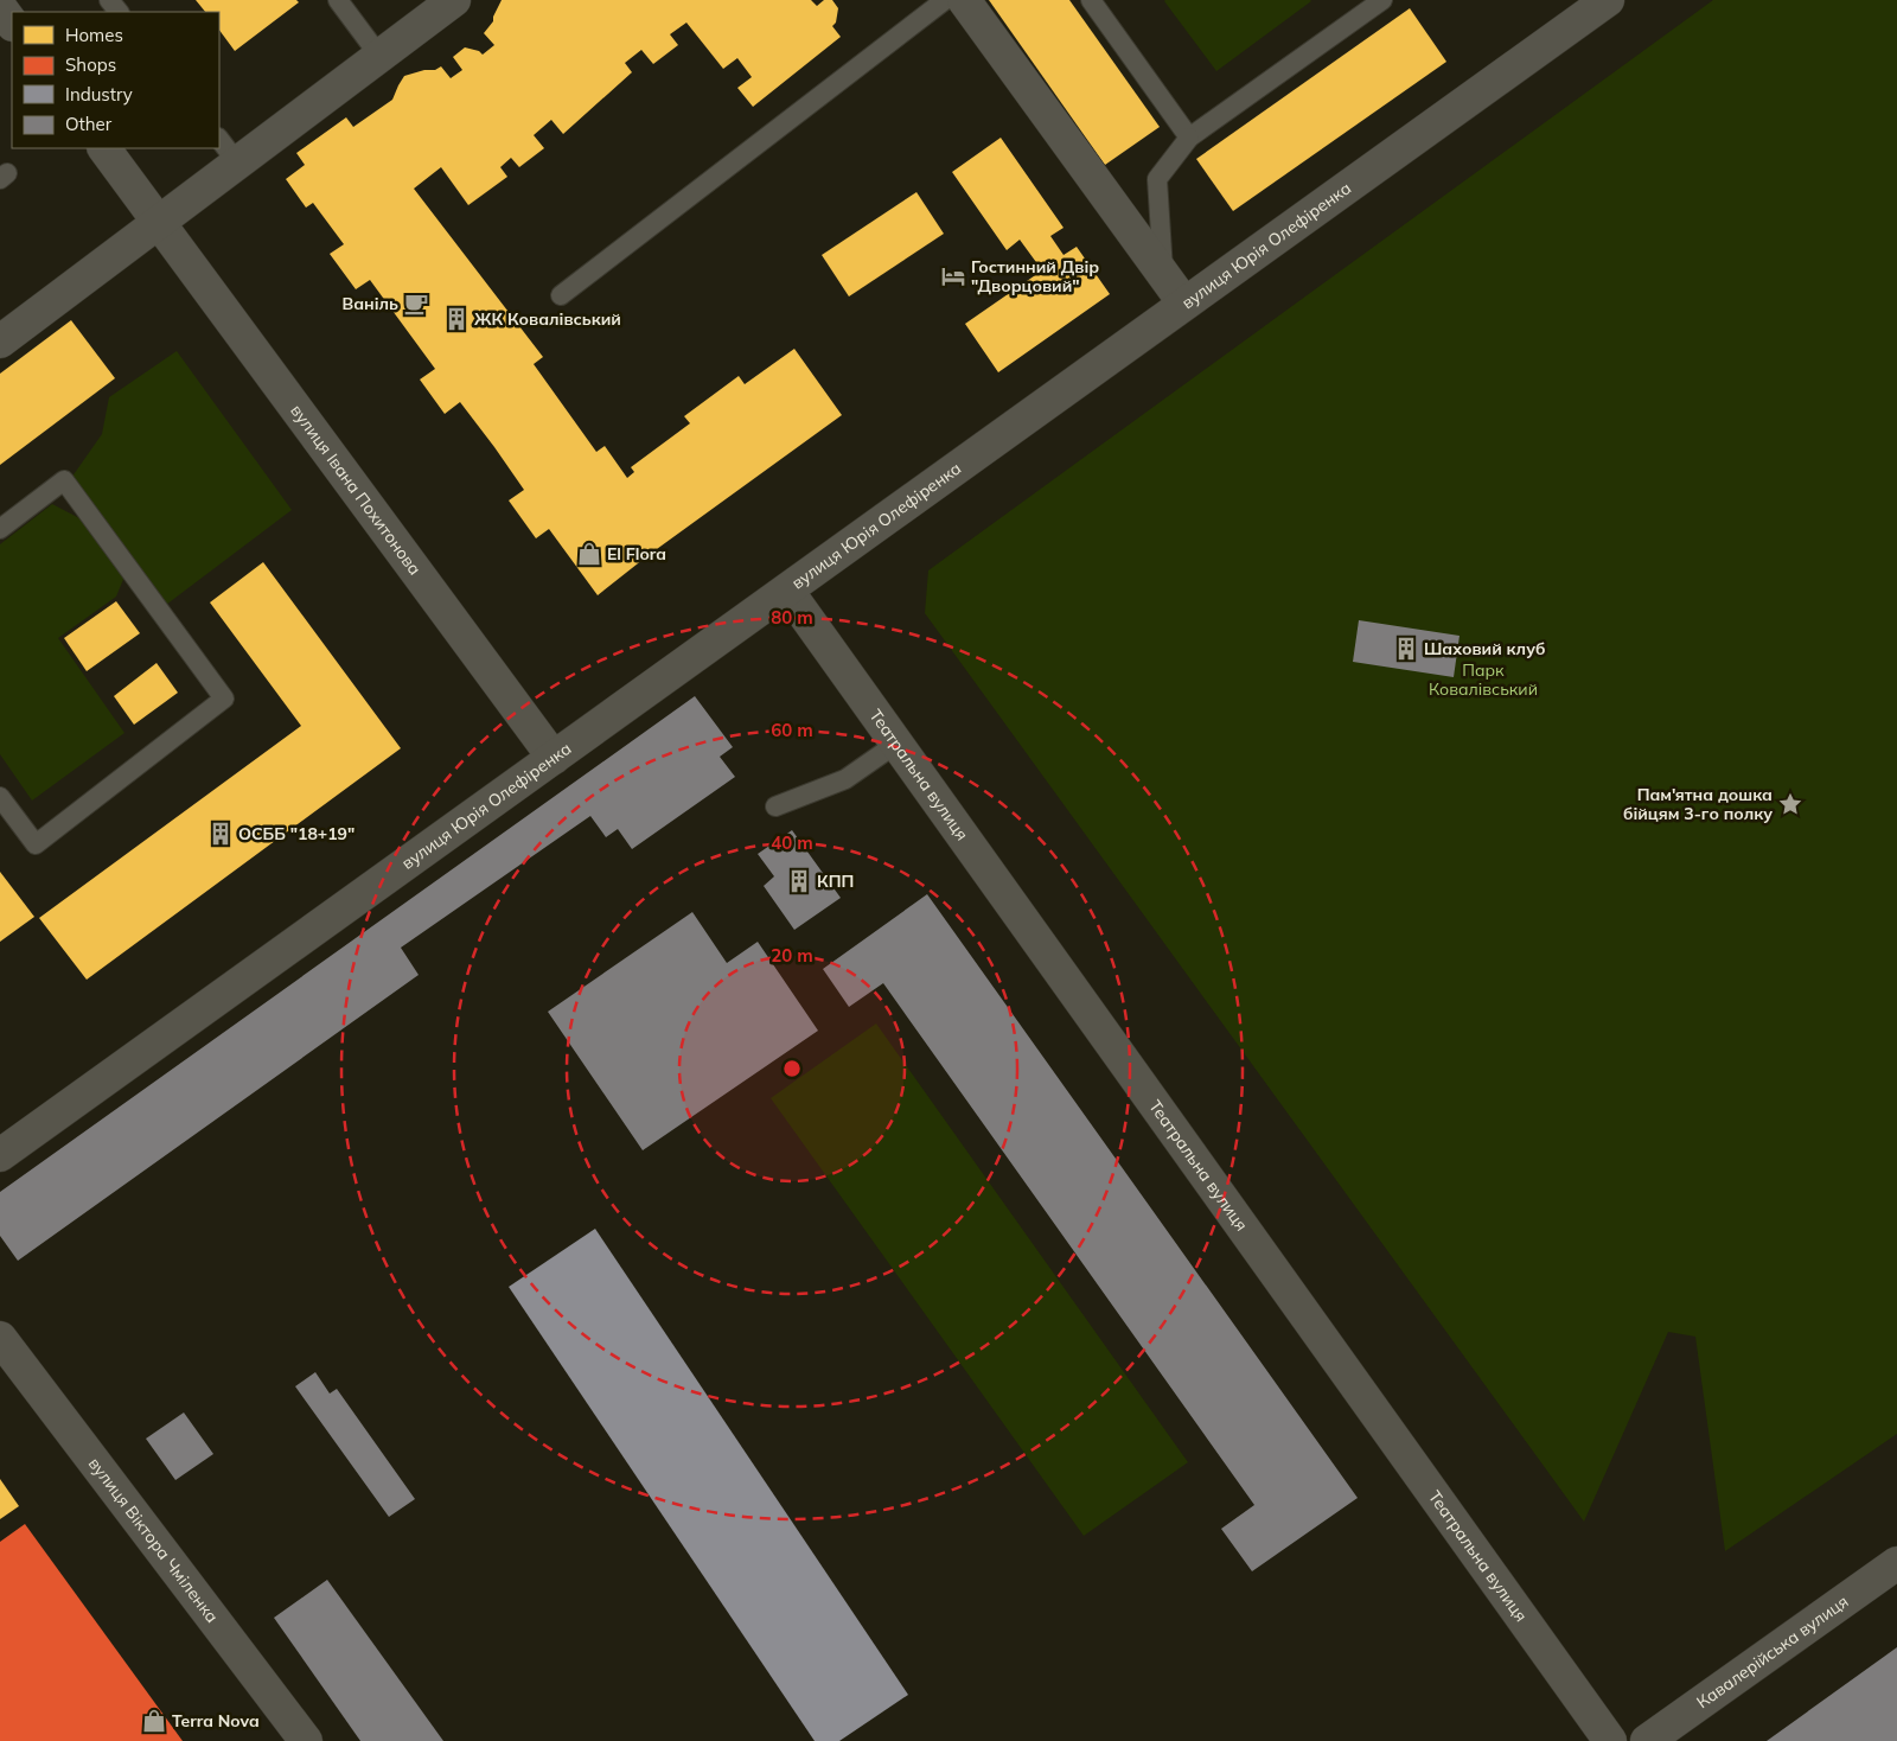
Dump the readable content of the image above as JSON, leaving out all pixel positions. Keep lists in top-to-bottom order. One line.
{"streets":{"street":["вулиця Юрія Олефіренка","вулиця Івана Похитонова","Театральна вулиця","вулиця Віктора Чміленка","Кавалерійська вулиця"]},"crossings":[["вулиця Юрія Олефіренка","вулиця Івана Похитонова"],["вулиця Юрія Олефіренка","Театральна вулиця"]],"parks":["Парк Ковалівський"],"places":{"hotel":["Гостинний Двір \"Дворцовий\""],"cafe":["Ваніль"],"building":["ЖК Ковалівський","Шаховий клуб","ОСББ \"18+19\"","КПП"],"shop":["El Flora","Terra Nova"],"place":["Пам'ятна дошка бійцям 3-го полку"]},"legend":["Homes","Shops","Industry","Other"],"rings":["80 m","60 m","40 m","20 m"]}
